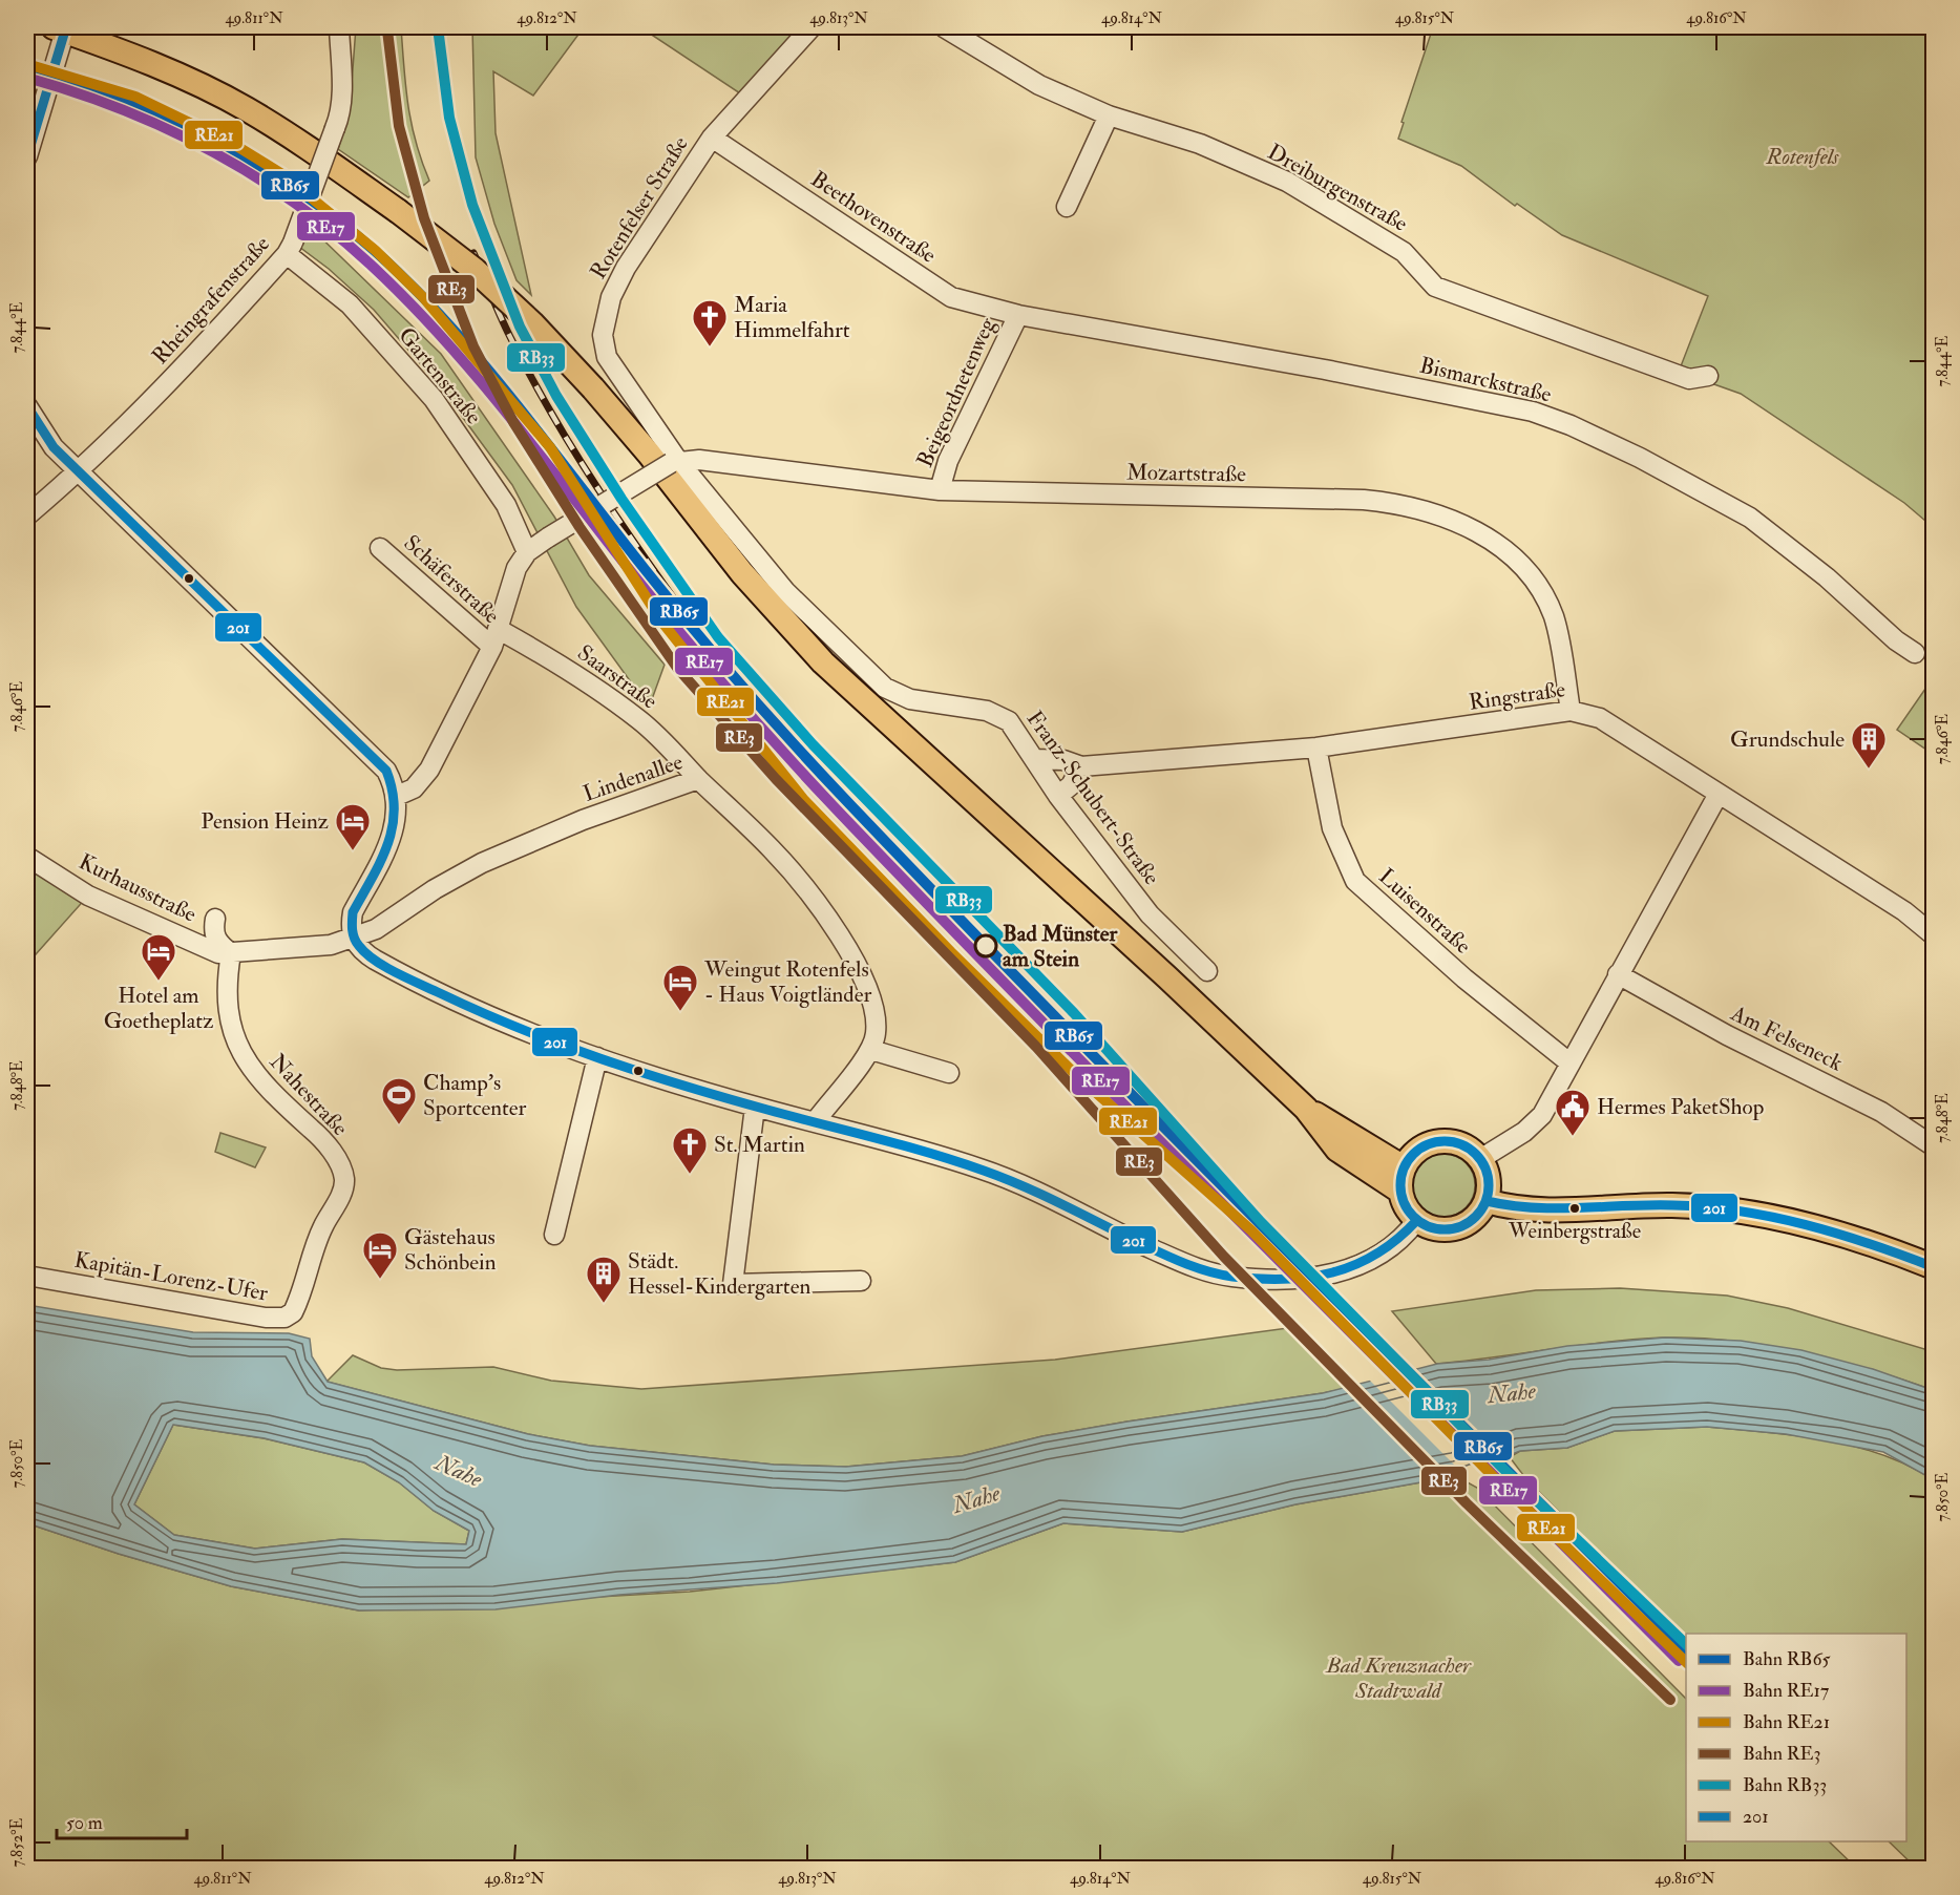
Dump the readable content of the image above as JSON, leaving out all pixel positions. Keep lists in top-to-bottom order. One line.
{"streets":{"street":["Dreiburgenstraße","Rotenfelser Straße","Beethovenstraße","Rheingrafenstraße","Gartenstraße","Bismarckstraße","Beigeordnetenweg","Mozartstraße","Schäferstraße","Saarstraße","Ringstraße","Lindenallee","Franz-Schubert-Straße","Kurhausstraße","Luisenstraße","Am Felseneck","Nahestraße","Kapitän-Lorenz-Ufer"]},"crossings":[["Rotenfelser Straße","Beethovenstraße"],["Rotenfelser Straße","Mozartstraße"],["Rotenfelser Straße","Franz-Schubert-Straße"],["Beethovenstraße","Bismarckstraße"],["Beethovenstraße","Beigeordnetenweg"],["Rheingrafenstraße","Gartenstraße"],["Bismarckstraße","Beigeordnetenweg"],["Beigeordnetenweg","Mozartstraße"],["Mozartstraße","Ringstraße"],["Mozartstraße","Franz-Schubert-Straße"],["Saarstraße","Lindenallee"],["Ringstraße","Franz-Schubert-Straße"],["Ringstraße","Luisenstraße"],["Lindenallee","Kurhausstraße"],["Kurhausstraße","Nahestraße"],["Nahestraße","Kapitän-Lorenz-Ufer"]],"water":["Nahe"],"parks":["Rotenfels","Bad Kreuznacher Stadtwald"],"places":{"church":["Maria Himmelfahrt","St. Martin"],"building":["Grundschule","Städt. Hessel-Kindergarten"],"hotel":["Pension Heinz","Hotel am Goetheplatz","Weingut Rotenfels - Haus Voigtländer","Gästehaus Schönbein"],"other":["Bad Münster am Stein","Weinbergstraße"],"sports":["Champ's Sportcenter"],"public building":["Hermes PaketShop"]},"lines":["rail line RB33","rail line RE3","transit line 201","rail line RB65","rail line RE21","rail line RE17"],"legend":["Bahn RB65","Bahn RE17","Bahn RE21","Bahn RE3","Bahn RB33","201"],"scale_bar":"50 m","coordinates":["49.811°N","49.812°N","49.813°N","49.814°N","49.815°N","49.816°N","7.844°E","7.846°E","7.848°E","7.850°E","7.852°E"]}
